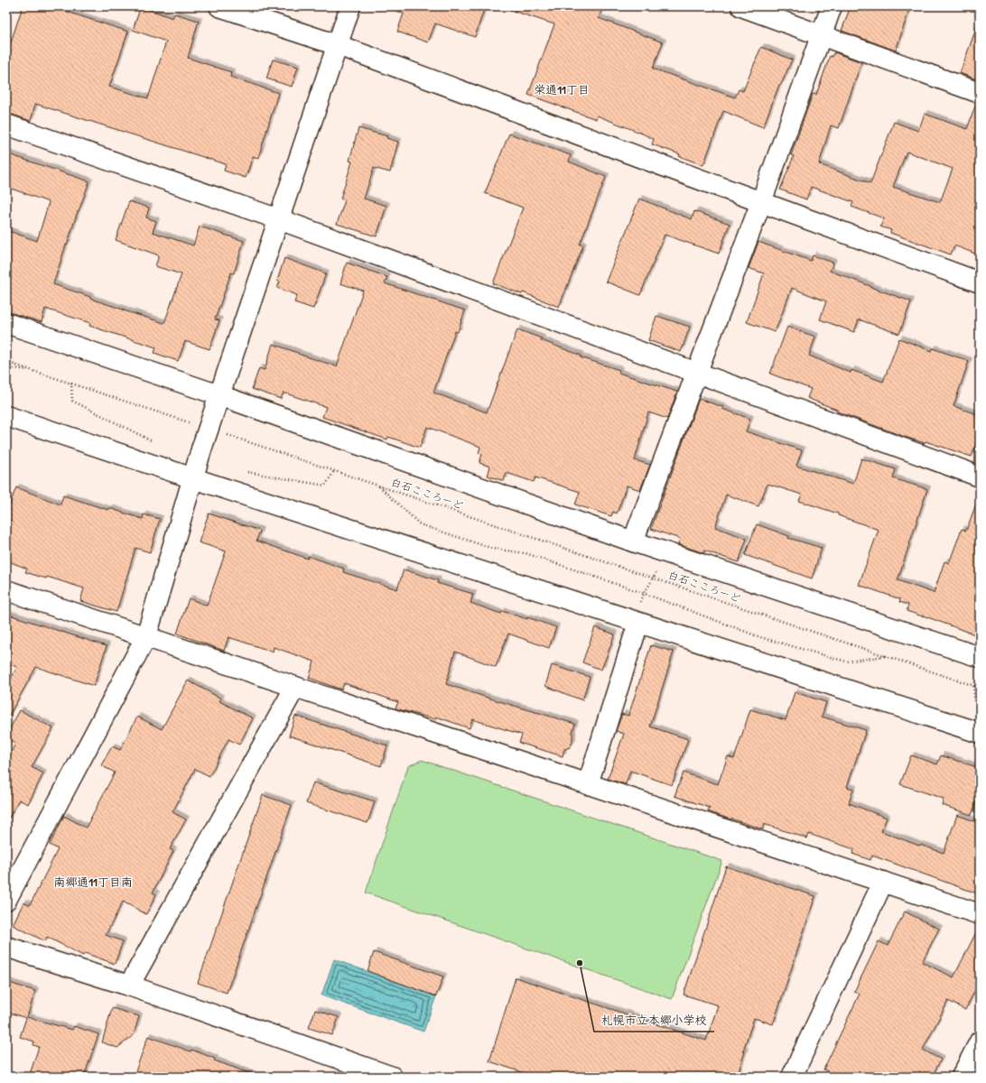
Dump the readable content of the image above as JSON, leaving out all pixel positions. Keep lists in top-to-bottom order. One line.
{"streets":{"path":["白石こころーど"]},"districts":["栄通11丁目","南郷通11丁目南"],"places":["札幌市立本郷小学校"]}
